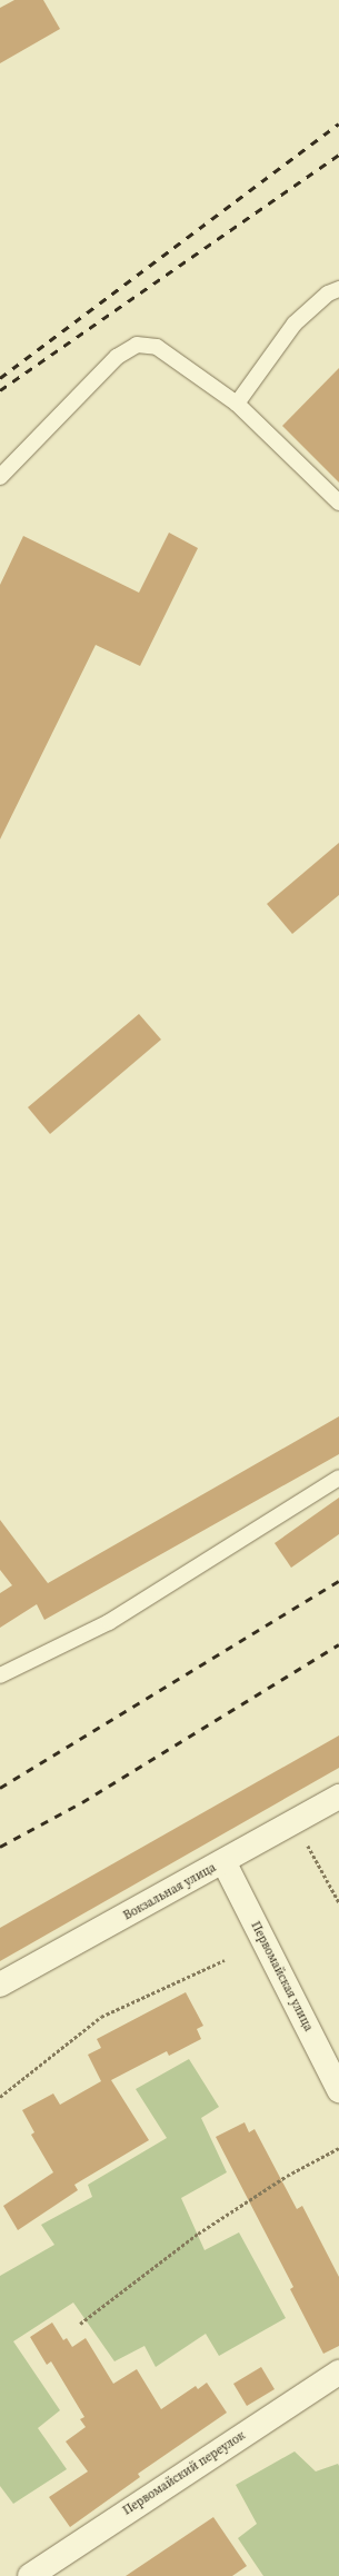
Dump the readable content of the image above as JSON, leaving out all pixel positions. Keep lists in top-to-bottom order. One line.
{"streets":{"street":["Вокзальная улица","Первомайская улица","Первомайский переулок"]},"crossings":[["Вокзальная улица","Первомайская улица"]]}
